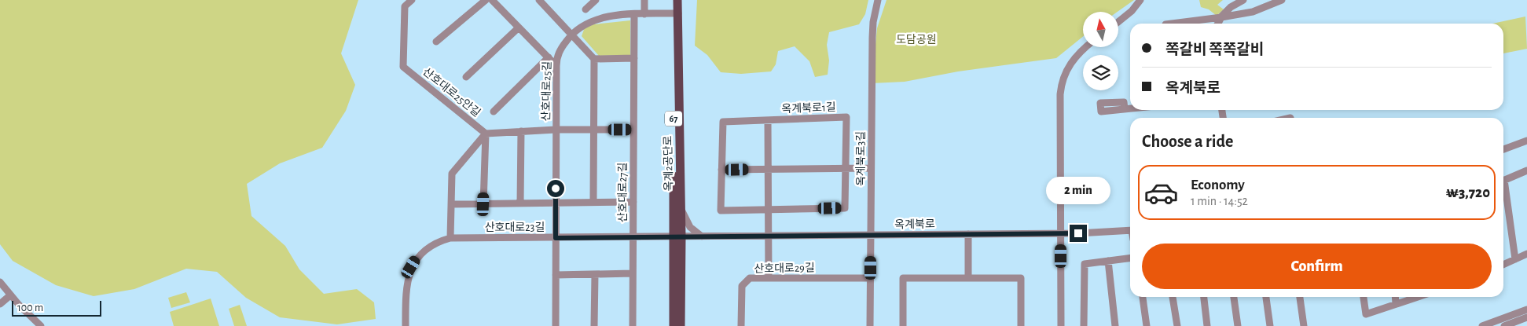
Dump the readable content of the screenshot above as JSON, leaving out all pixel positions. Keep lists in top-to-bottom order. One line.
{"streets":{"main road":["67","옥계2공단로"],"street":["산호대로25길","산호대로25안길","옥계북로1길","옥계북로3길","산호대로27길","옥계북로","산호대로23길","산호대로29길"]},"crossings":[["산호대로25길","옥계2공단로"],["산호대로25길","산호대로27길"],["산호대로25길","산호대로23길"],["옥계북로1길","옥계북로"],["옥계북로3길","옥계북로"],["옥계2공단로","옥계북로"],["옥계2공단로","산호대로23길"],["산호대로27길","산호대로23길"],["옥계북로","산호대로23길"]],"parks":["도담공원"],"scale_bar":"100 m","north":"top","page":{"banner":["쪽갈비 쪽쪽갈비","옥계북로"],"heading":"Choose a ride","list":[{"name":"Economy","note":"1 min · 14:52","value":"₩3,720"}],"bubble":"2 min","buttons":"Confirm","scale":"100 m"}}
